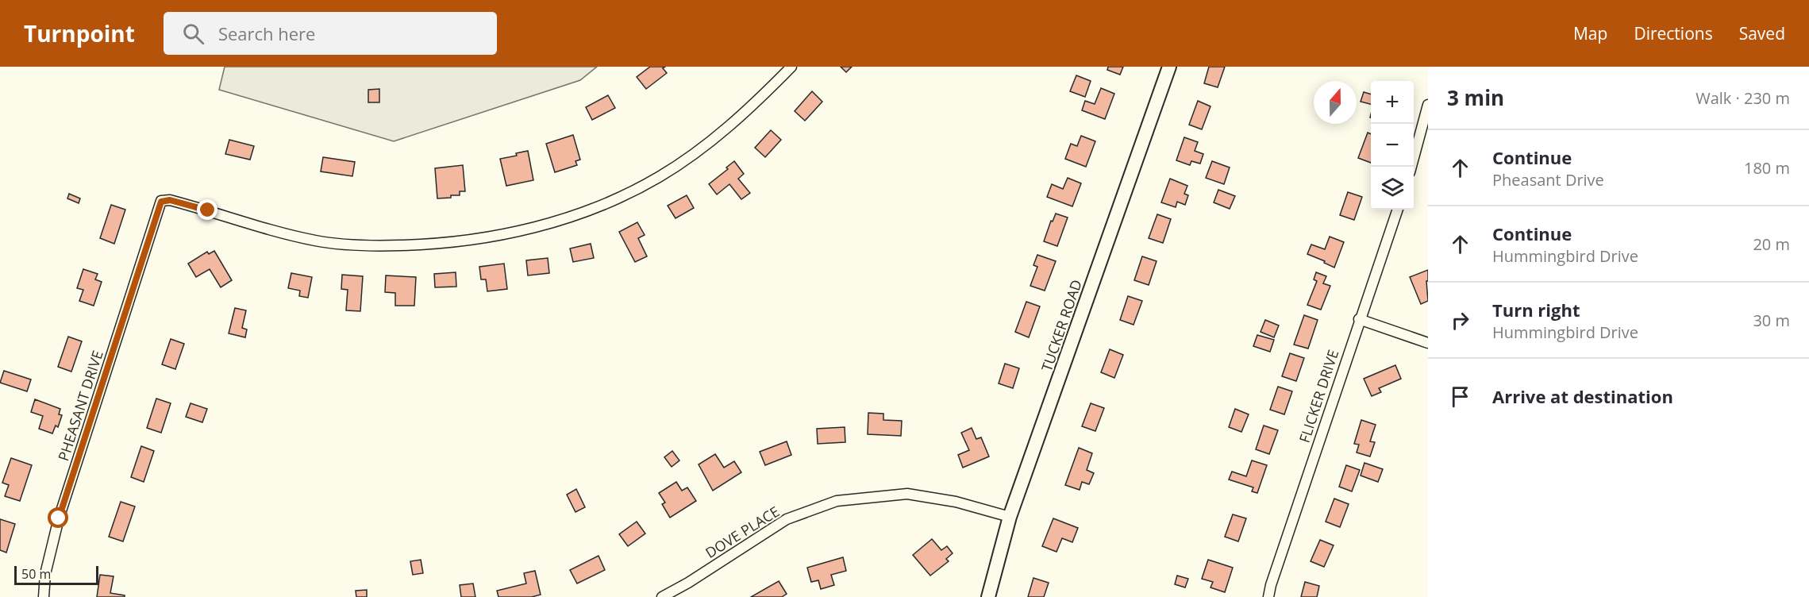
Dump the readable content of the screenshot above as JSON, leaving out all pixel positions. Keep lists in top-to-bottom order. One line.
{"streets":{"street":["TUCKER ROAD","FLICKER DRIVE","PHEASANT DRIVE","DOVE PLACE"]},"crossings":[["TUCKER ROAD","DOVE PLACE"]],"scale_bar":"50 m","north":"top","page":{"header":"Turnpoint","search":"Search here","nav":["Map","Directions","Saved"],"heading":["3 min","Walk · 230 m"],"map_buttons":["+","−"],"list":[["Continue","Pheasant Drive","180 m"],["Continue","Hummingbird Drive","20 m"],["Turn right","Hummingbird Drive","30 m"],"Arrive at destination"],"scale":"50 m"}}
